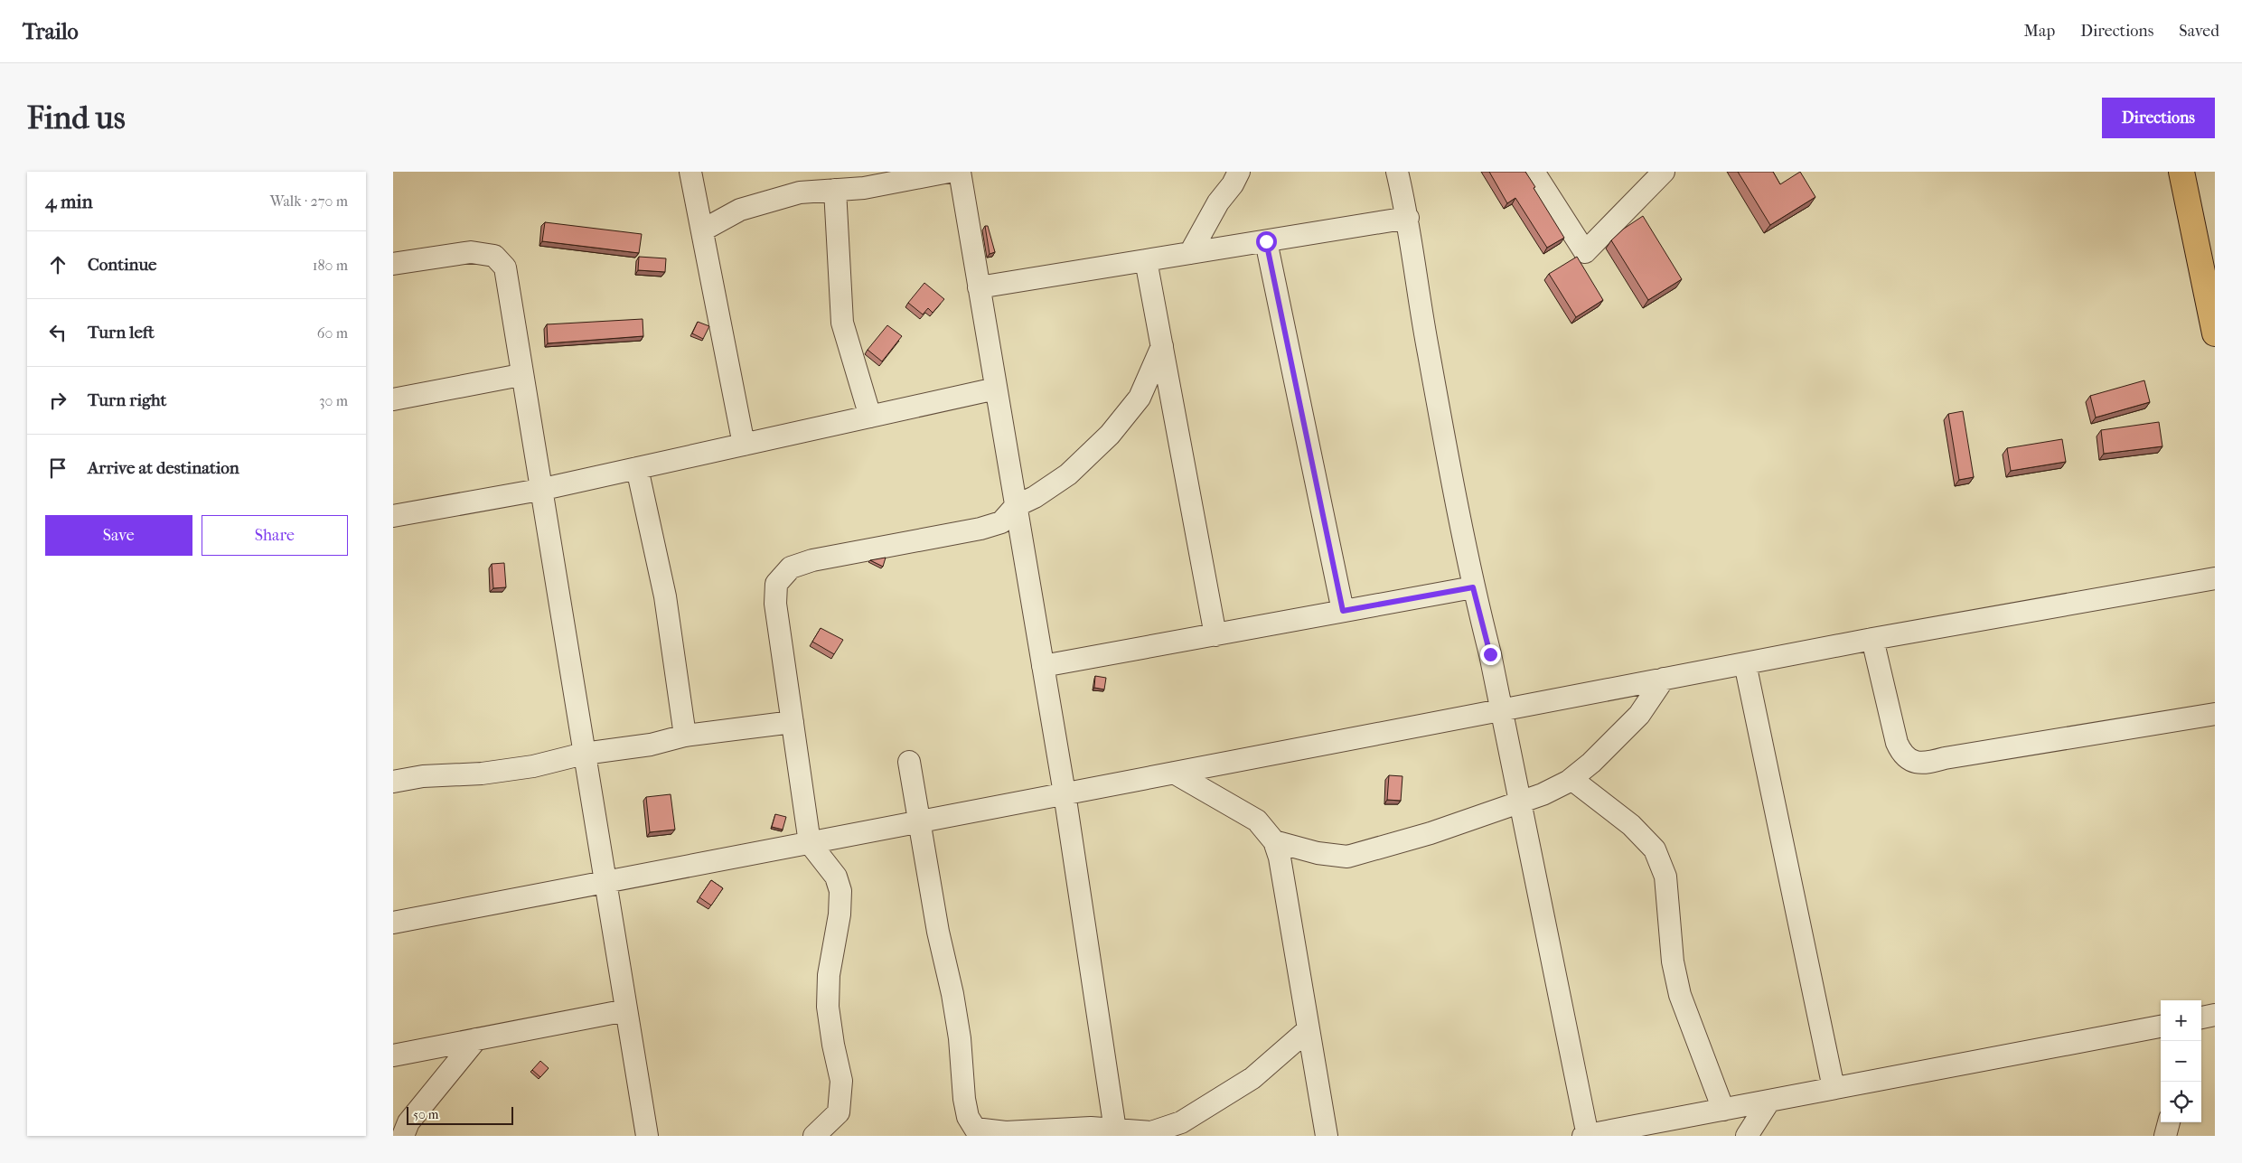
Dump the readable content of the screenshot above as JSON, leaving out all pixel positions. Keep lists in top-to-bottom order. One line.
{"scale_bar":"50 m","page":{"header":"Trailo","nav":["Map","Directions","Saved"],"buttons":["Directions",["Save","Share"]],"title":"Find us","heading":["4 min","Walk · 270 m"],"list":[["Continue","180 m"],["Turn left","60 m"],["Turn right","30 m"],"Arrive at destination"],"map_buttons":["+","−"],"scale":"50 m"}}
